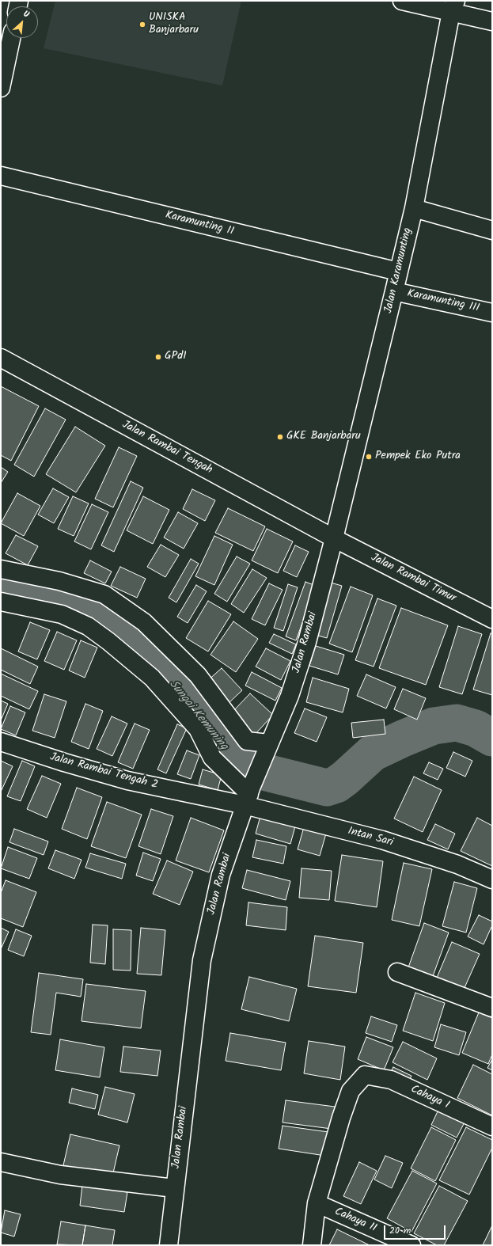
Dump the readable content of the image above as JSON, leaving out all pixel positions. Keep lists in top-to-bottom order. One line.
{"streets":{"street":["Karamunting II","Jalan Karamunting","Karamunting III","Jalan Rambai Tengah","Jalan Rambai Timur","Jalan Rambai","Jalan Rambai Tengah 2","Intan Sari","Cahaya I","Cahaya II"]},"crossings":[["Karamunting II","Jalan Karamunting"],["Jalan Karamunting","Karamunting III"],["Jalan Karamunting","Jalan Rambai Tengah"],["Jalan Karamunting","Jalan Rambai Timur"],["Jalan Karamunting","Jalan Rambai"],["Jalan Rambai Tengah","Jalan Rambai Timur"],["Jalan Rambai Tengah","Jalan Rambai"],["Jalan Rambai Timur","Jalan Rambai"],["Jalan Rambai","Jalan Rambai Tengah 2"],["Jalan Rambai","Intan Sari"],["Jalan Rambai Tengah 2","Intan Sari"],["Cahaya I","Cahaya II"]],"water":["Sungai Kemuning"],"places":["UNISKA Banjarbaru","GPdI","GKE Banjarbaru","Pempek Eko Putra"],"scale_bar":"20 m","north":"top right"}
